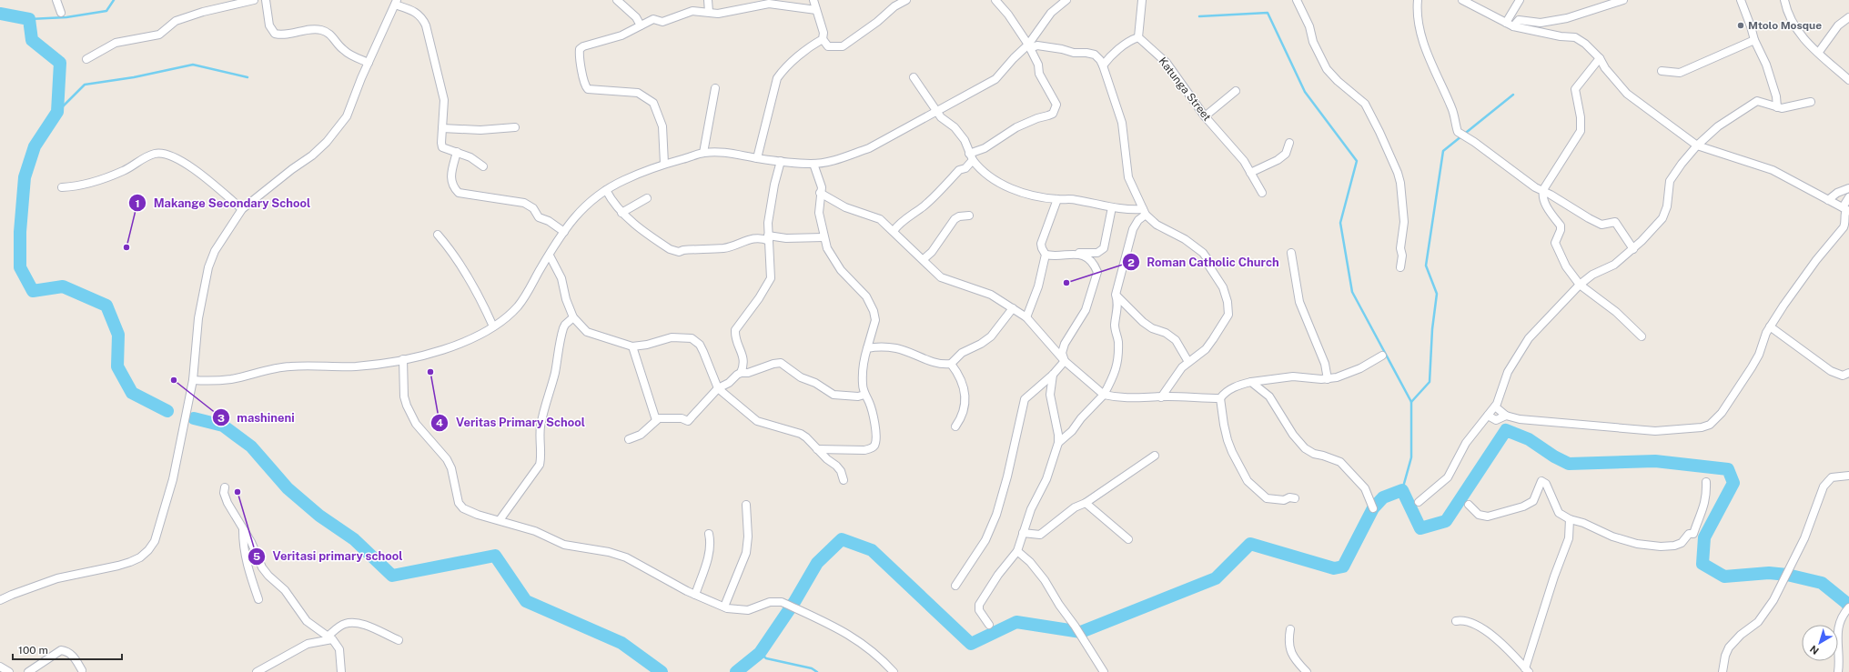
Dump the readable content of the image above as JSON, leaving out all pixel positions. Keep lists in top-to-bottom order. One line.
{"streets":{"street":["Katunga Street"]},"places":["Mtolo Mosque","Makange Secondary School","Roman Catholic Church","Veritas Primary School","mashineni","Veritasi primary school"],"scale_bar":"100 m","north":"bottom left"}
